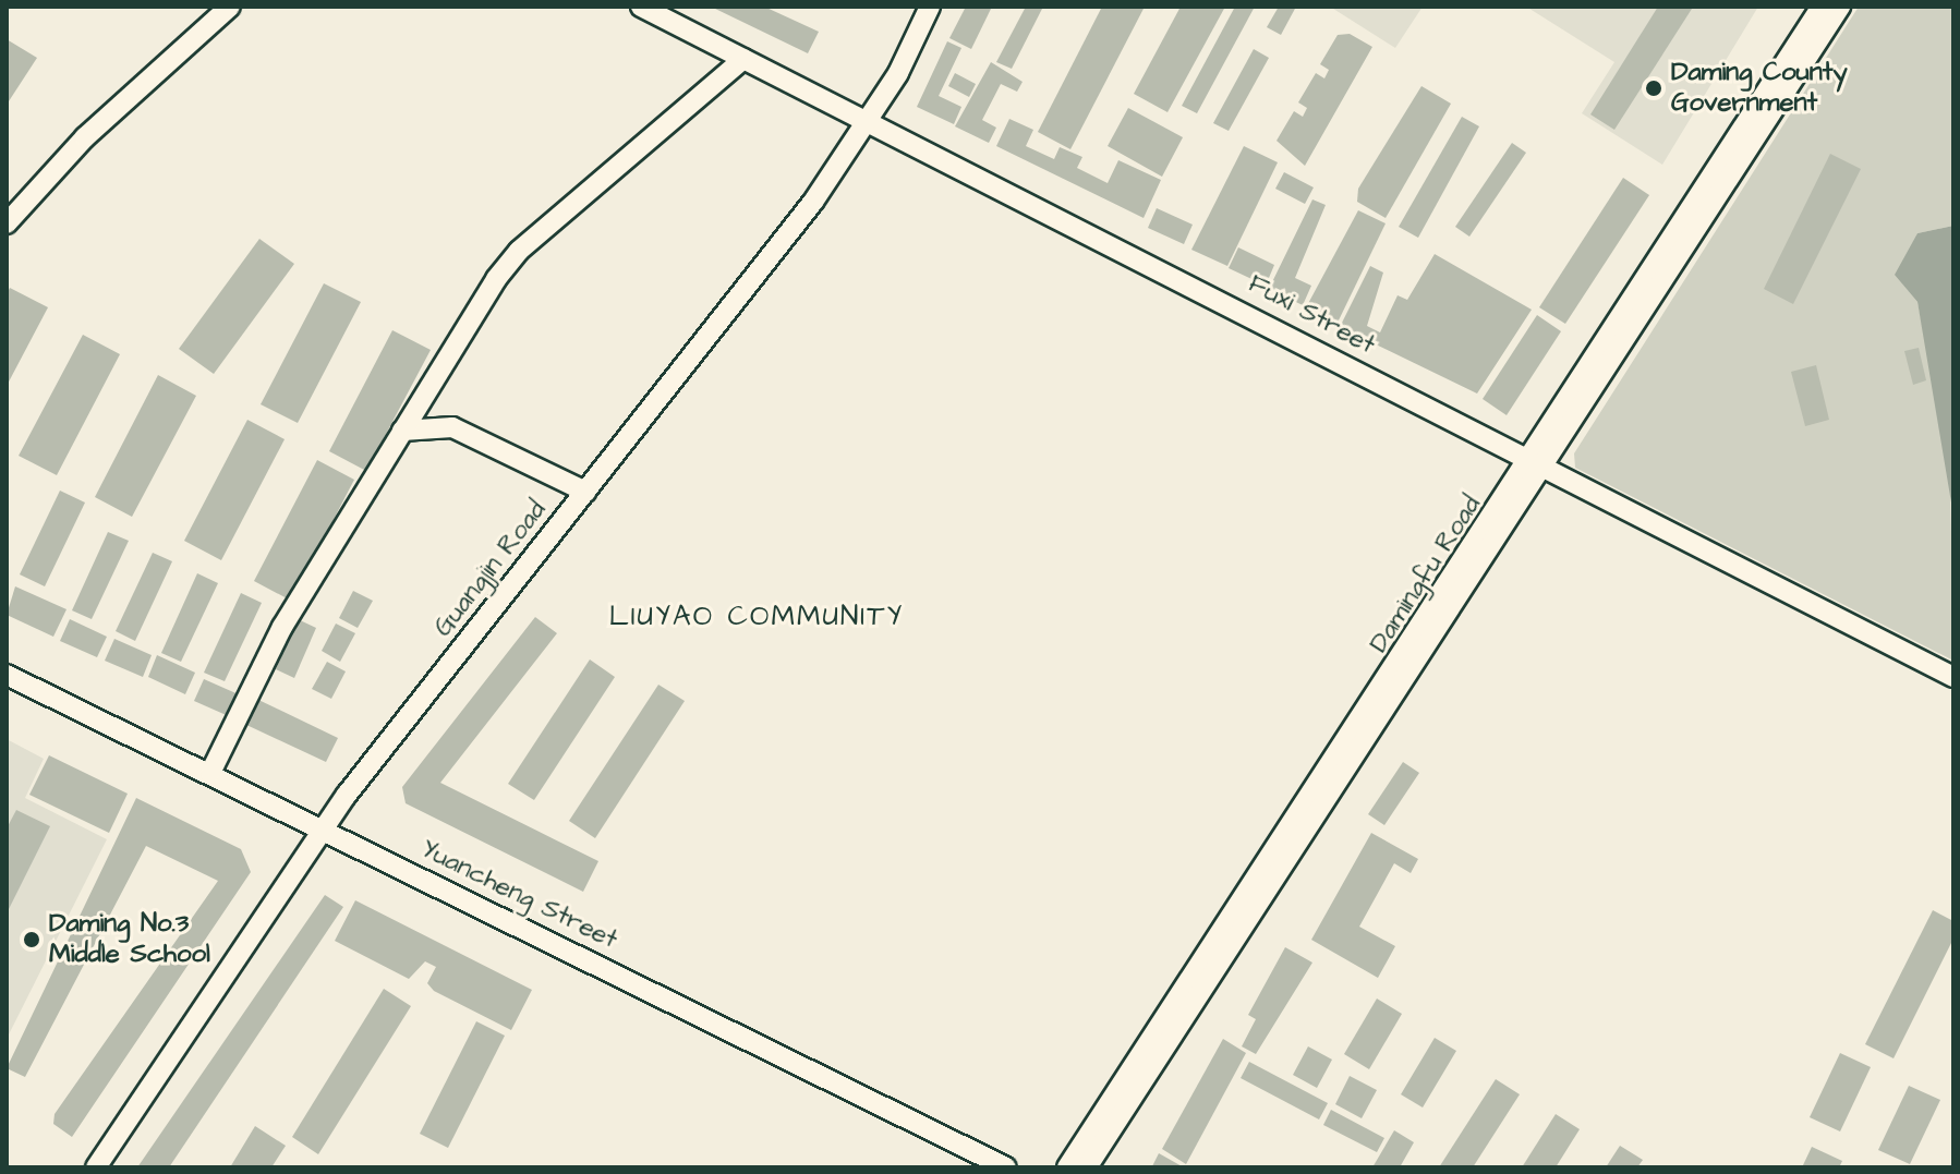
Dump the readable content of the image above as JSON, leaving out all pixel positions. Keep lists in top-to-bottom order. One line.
{"streets":{"street":["Fuxi Street","Guangjin Road","Damingfu Road","Yuancheng Street"]},"crossings":[["Fuxi Street","Guangjin Road"],["Fuxi Street","Damingfu Road"],["Guangjin Road","Yuancheng Street"]],"districts":["LIUYAO COMMUNITY"],"places":["Daming County Government","Daming No.3 Middle School"]}
